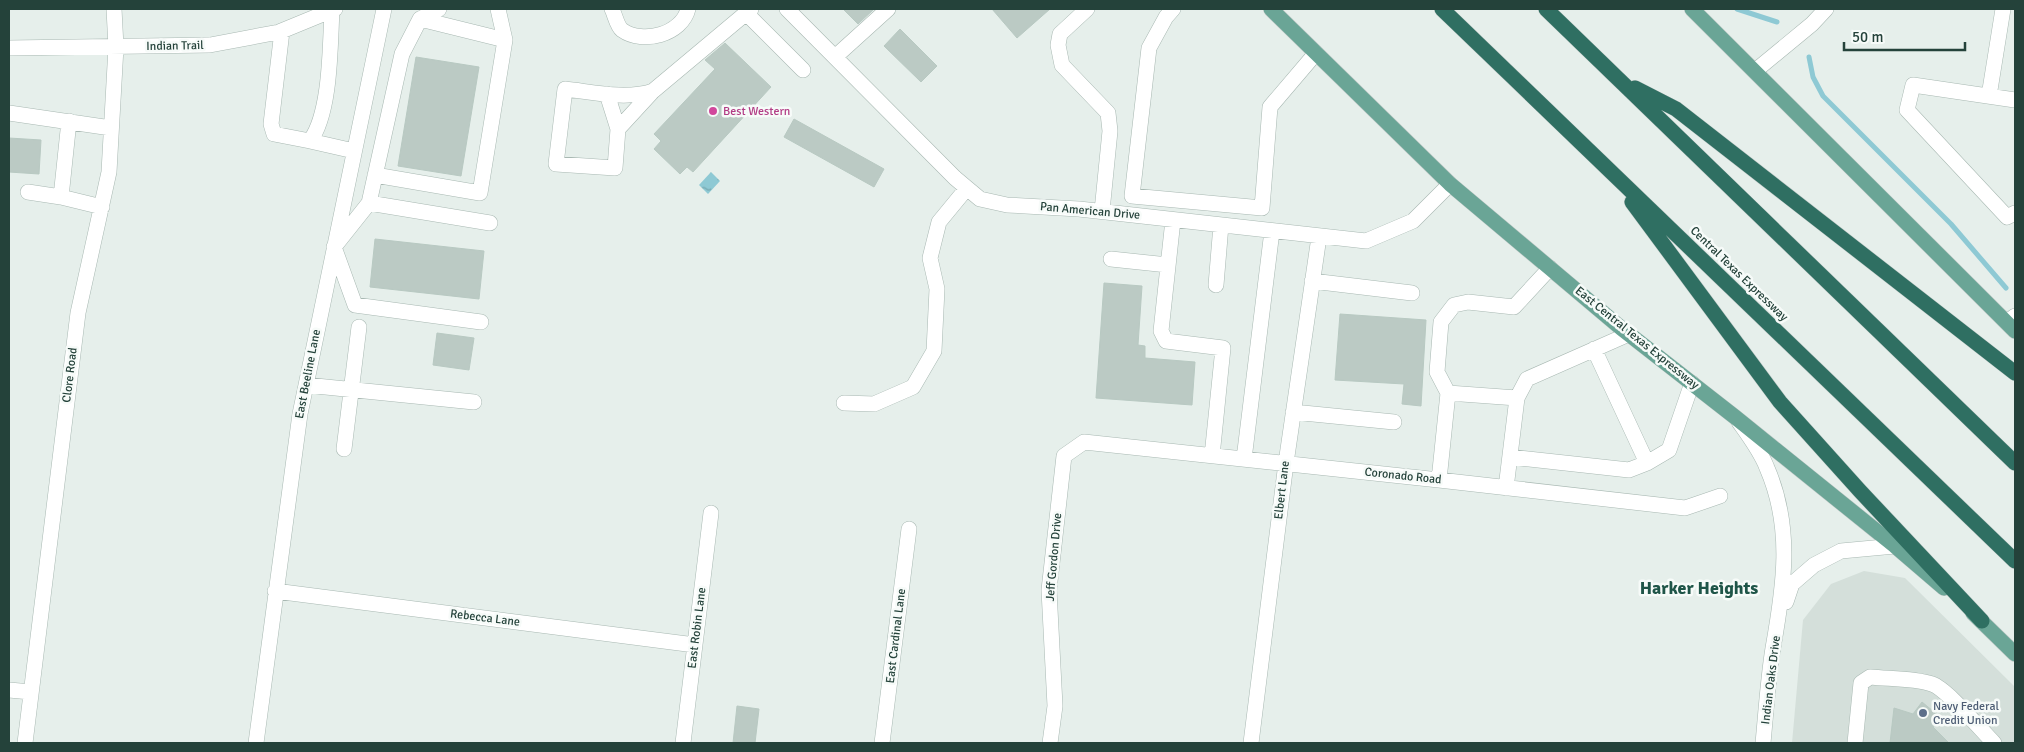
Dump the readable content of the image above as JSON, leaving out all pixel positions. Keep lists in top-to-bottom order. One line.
{"streets":{"highway":["Central Texas Expressway"],"main road":["East Central Texas Expressway"],"street":["Indian Trail","Pan American Drive","East Beeline Lane","Clore Road","Coronado Road","Elbert Lane","Jeff Gordon Drive","Rebecca Lane","East Robin Lane","East Cardinal Lane","Indian Oaks Drive"]},"crossings":[["Indian Trail","Clore Road"],["Pan American Drive","East Central Texas Expressway"],["Pan American Drive","Elbert Lane"],["East Beeline Lane","Rebecca Lane"],["Coronado Road","Elbert Lane"],["Coronado Road","Jeff Gordon Drive"],["Rebecca Lane","East Robin Lane"]],"districts":["Harker Heights"],"places":["Best Western","Navy Federal Credit Union"],"scale_bar":"50 m"}
